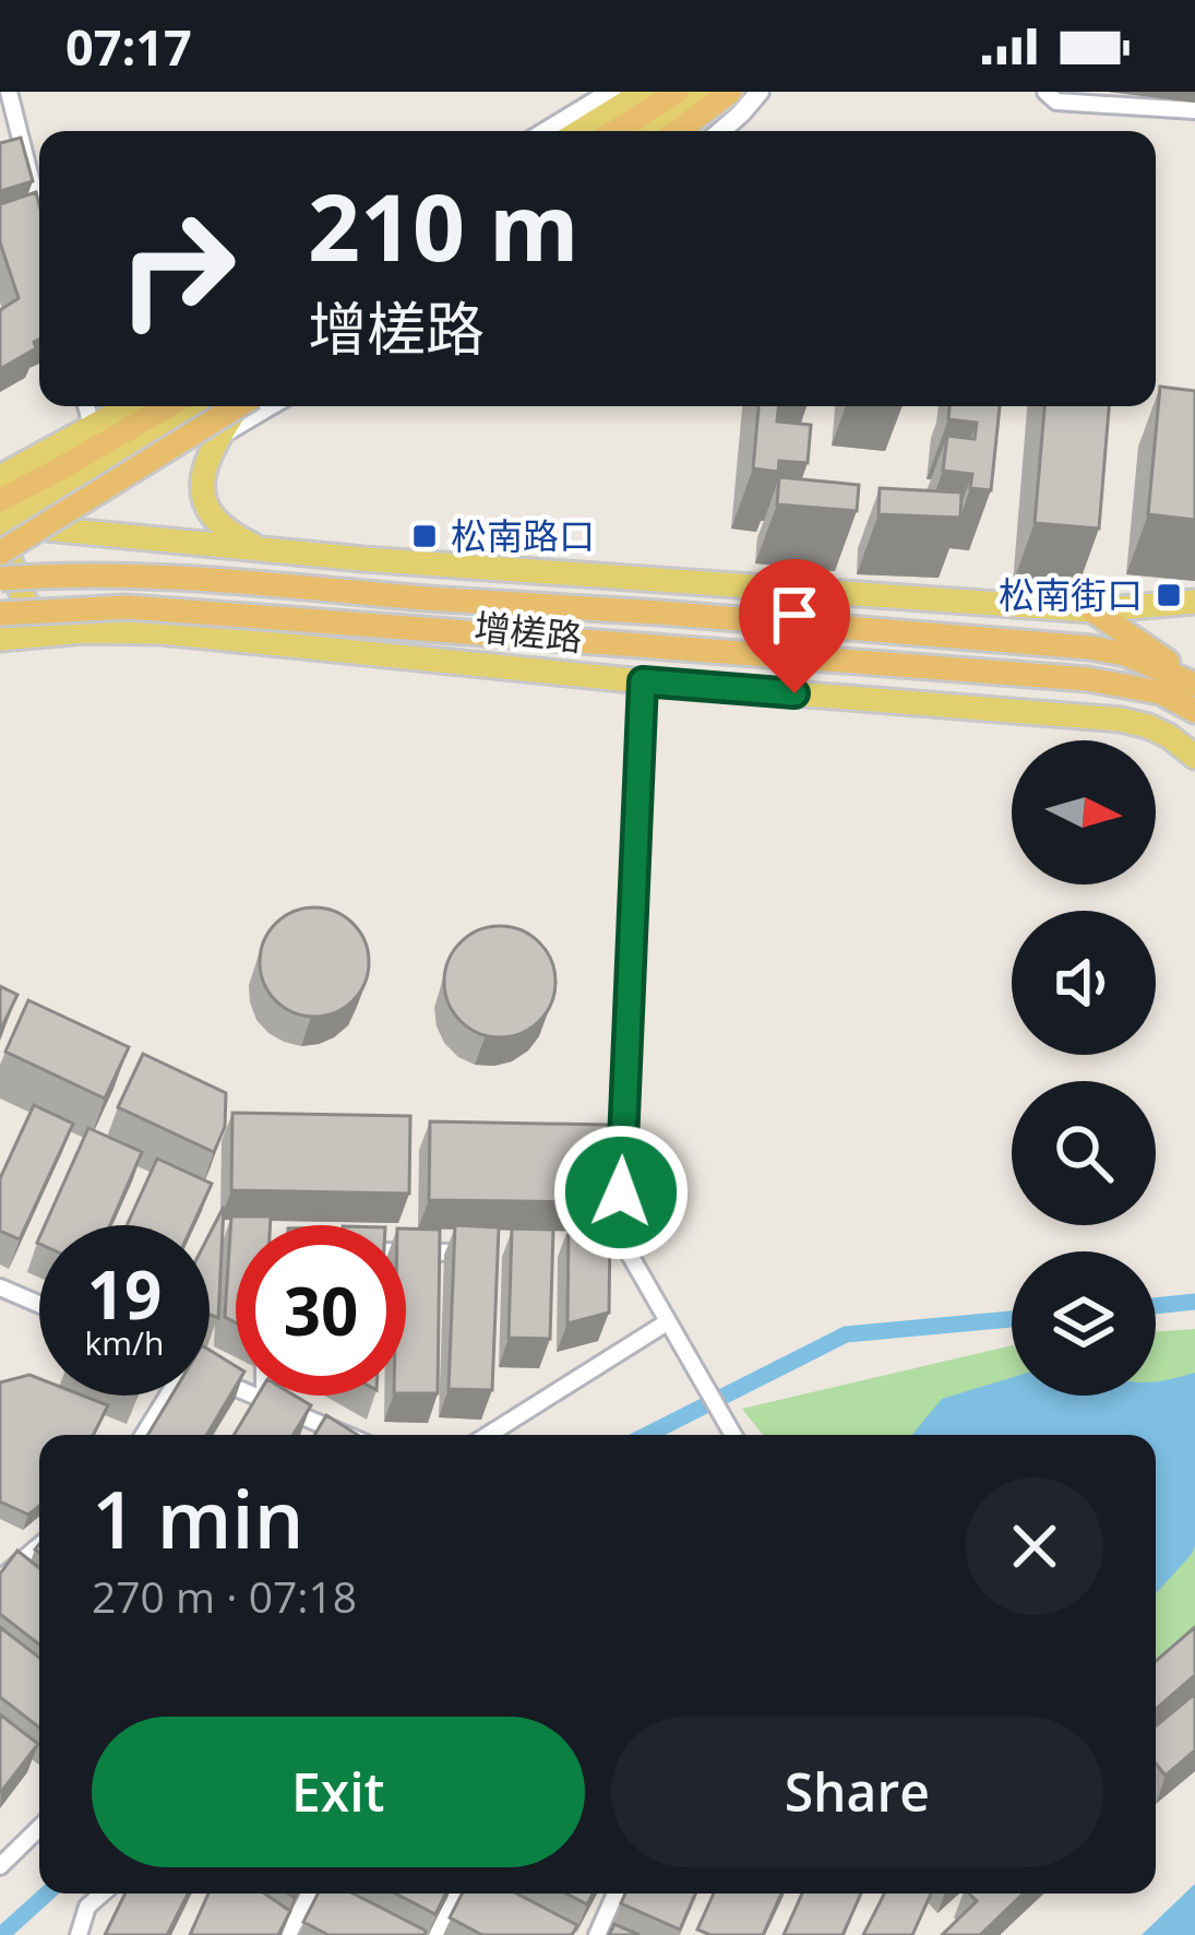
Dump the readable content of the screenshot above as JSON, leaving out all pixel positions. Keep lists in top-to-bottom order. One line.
{"streets":{"highway":["增槎路"]},"places":{"transit":["松南路口","松南街口"]},"north":"right","page":{"status":"07:17","turn":["210 m","增槎路"],"speed":"19 km/h","limit":"30","heading":["1 min","270 m · 07:18"],"buttons":["Exit","Share"]}}
